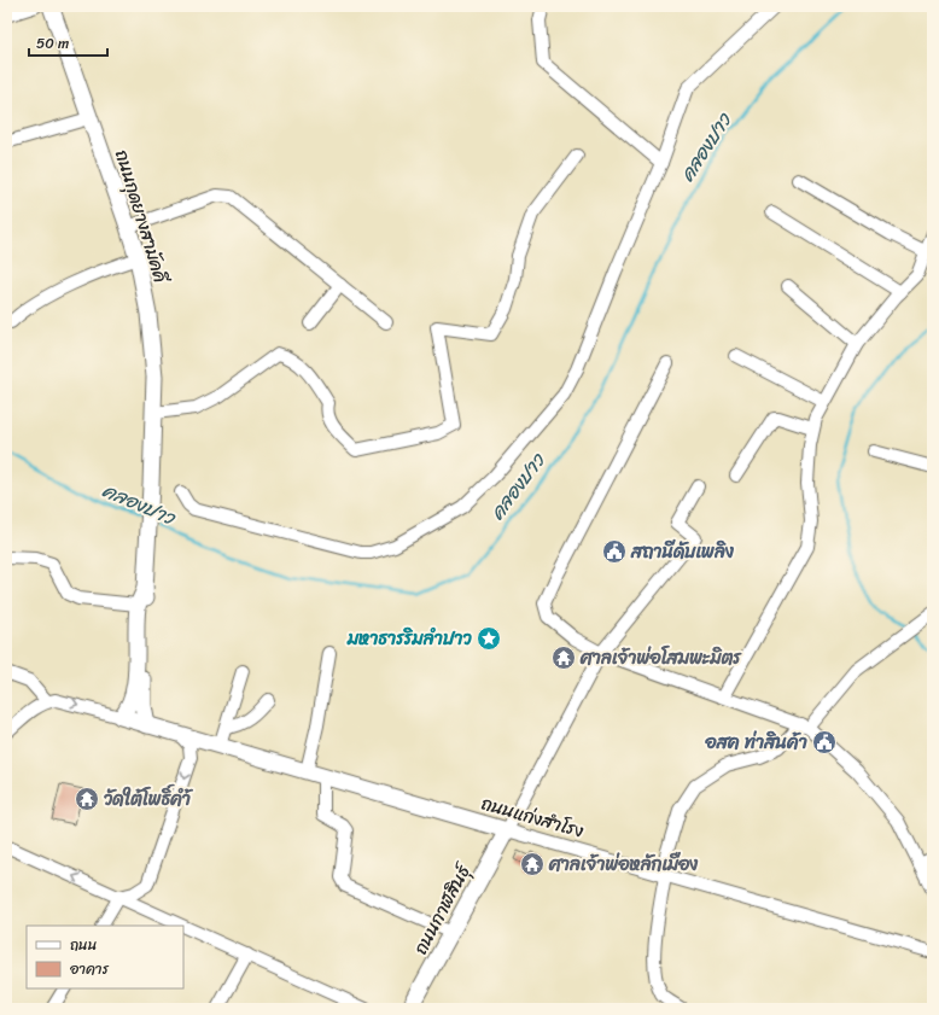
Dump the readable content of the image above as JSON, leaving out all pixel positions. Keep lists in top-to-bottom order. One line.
{"streets":{"main road":["ถนนกุดยางสามัคคี","ถนนแก่งสำโรง","ถนนกาฬสินธุ์"]},"crossings":[["ถนนกุดยางสามัคคี","ถนนแก่งสำโรง"],["ถนนแก่งสำโรง","ถนนกาฬสินธุ์"]],"water":["คลองปาว"],"places":{"public building":["สถานีดับเพลิง","อสค ท่าสินค้า"],"place":["มหาธารริมลำปาว"],"temple":["ศาลเจ้าพ่อโสมพะมิตร","วัดใต้โพธิ์คำ้","ศาลเจ้าพ่อหลักเมือง"]},"legend":["ถนน","อาคาร"],"scale_bar":"50 m"}
